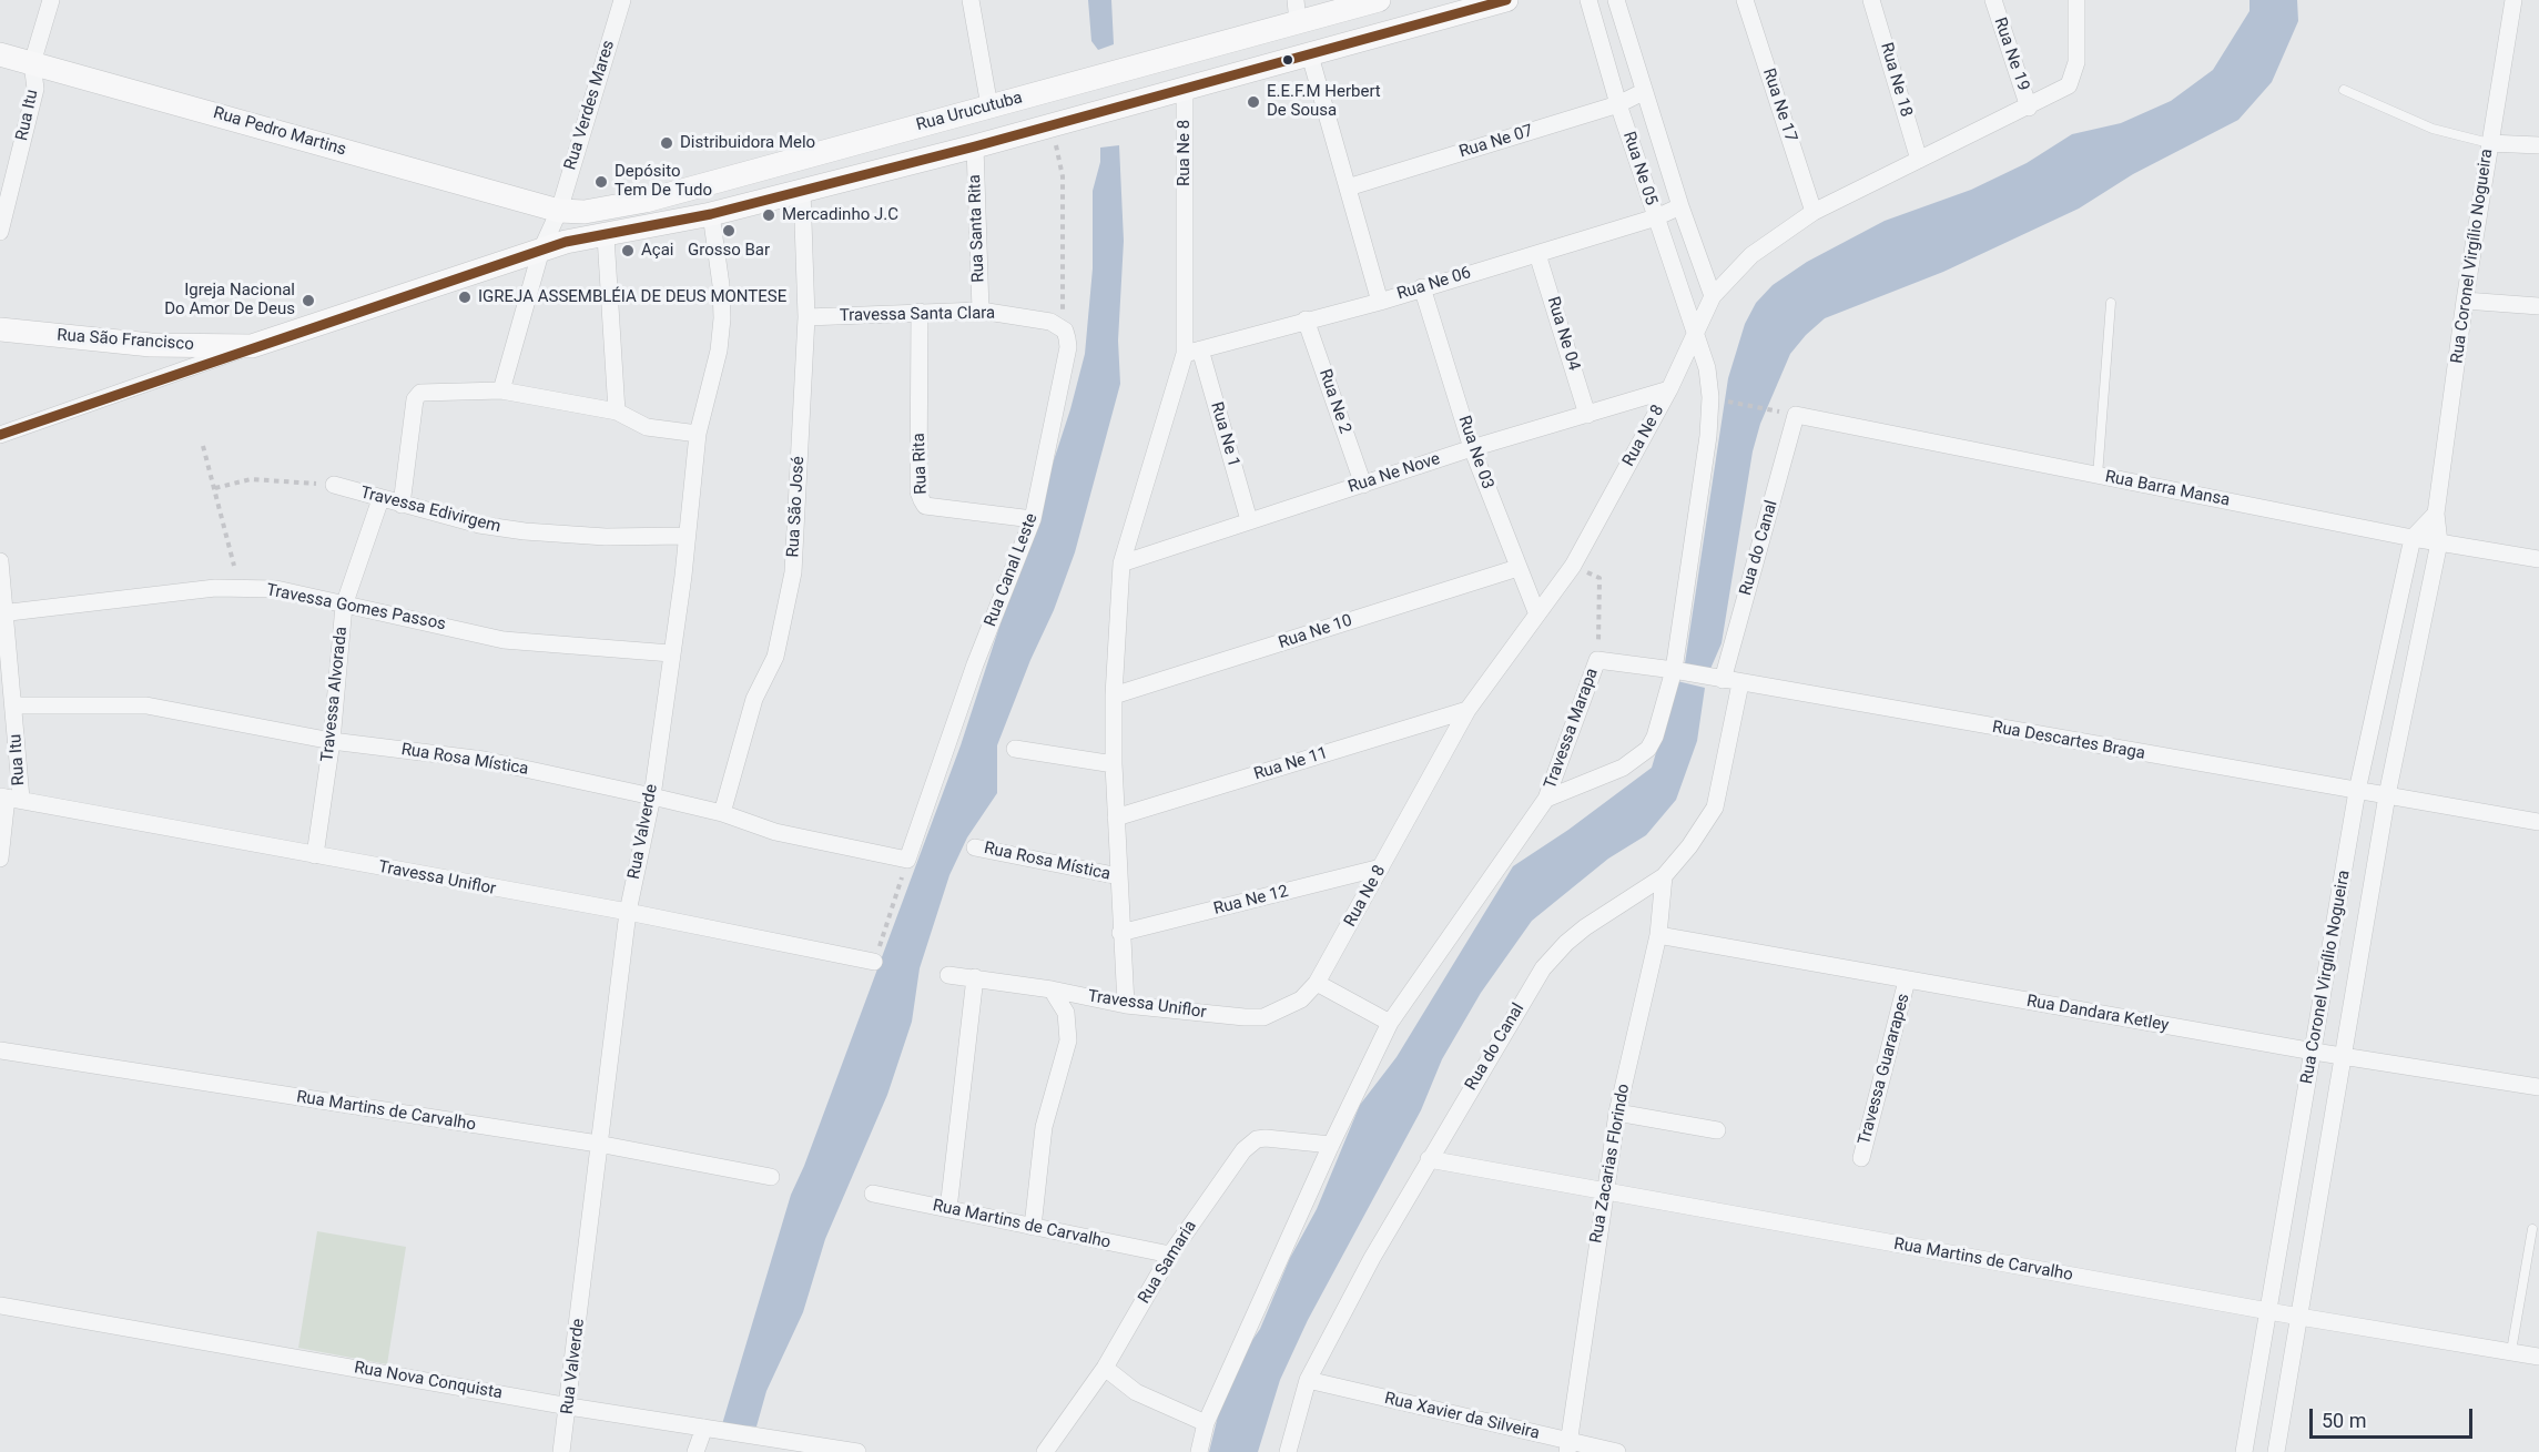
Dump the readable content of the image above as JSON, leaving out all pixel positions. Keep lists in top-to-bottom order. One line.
{"streets":{"street":["Rua Ne 19","Rua Ne 18","Rua Verdes Mares","Rua Ne 17","Rua Urucutuba","Rua Itu","Rua Pedro Martins","Rua Ne 07","Rua Ne 8","Rua Ne 05","Rua Santa Rita","Rua Coronel Virgílio Nogueira","Rua Ne 06","Travessa Santa Clara","Rua Ne 04","Rua São Francisco","Rua Ne 2","Rua Ne 1","Rua Ne 03","Rua Rita","Rua Ne Nove","Rua Barra Mansa","Rua São José","Travessa Edivirgem","Rua do Canal","Rua Canal Leste","Travessa Gomes Passos","Rua Ne 10","Travessa Alvorada","Travessa Marapa","Rua Descartes Braga","Rua Rosa Mística","Rua Ne 11","Rua Valverde","Travessa Uniflor","Rua Ne 12","Rua Dandara Ketley","Travessa Guararapes","Rua Martins de Carvalho","Rua Zacarias Florindo","Rua Samaria","Rua Nova Conquista","Rua Xavier da Silveira"]},"crossings":[["Rua Ne 19","Rua Ne 8"],["Rua Ne 18","Rua Ne 8"],["Rua Verdes Mares","Rua Urucutuba"],["Rua Verdes Mares","Rua Pedro Martins"],["Rua Ne 17","Rua Ne 8"],["Rua Urucutuba","Rua Pedro Martins"],["Rua Urucutuba","Rua Ne 8"],["Rua Urucutuba","Rua Santa Rita"],["Rua Urucutuba","Rua São Francisco"],["Rua Urucutuba","Rua São José"],["Rua Urucutuba","Rua Valverde"],["Rua Itu","Rua Pedro Martins"],["Rua Itu","Travessa Gomes Passos"],["Rua Itu","Rua Rosa Mística"],["Rua Itu","Travessa Uniflor"],["Rua Ne 07","Rua Ne 05"],["Rua Ne 8","Rua Ne 05"],["Rua Ne 8","Rua Ne 06"],["Rua Ne 8","Rua Ne 1"],["Rua Ne 8","Rua Ne 03"],["Rua Ne 8","Rua Ne Nove"],["Rua Ne 8","Rua Ne 10"],["Rua Ne 8","Rua Rosa Mística"],["Rua Ne 8","Rua Ne 11"],["Rua Ne 8","Travessa Uniflor"],["Rua Ne 8","Rua Ne 12"],["Rua Ne 05","Rua Ne 06"],["Rua Ne 05","Travessa Marapa"],["Rua Ne 05","Rua Descartes Braga"],["Rua Santa Rita","Travessa Santa Clara"],["Rua Coronel Virgílio Nogueira","Rua Barra Mansa"],["Rua Coronel Virgílio Nogueira","Rua Descartes Braga"],["Rua Coronel Virgílio Nogueira","Rua Dandara Ketley"],["Rua Coronel Virgílio Nogueira","Rua Martins de Carvalho"],["Rua Ne 06","Rua Ne 04"],["Rua Ne 06","Rua Ne 2"],["Rua Ne 06","Rua Ne 1"],["Rua Ne 06","Rua Ne 03"],["Travessa Santa Clara","Rua Rita"],["Travessa Santa Clara","Rua São José"],["Travessa Santa Clara","Rua Canal Leste"],["Rua Ne 04","Rua Ne Nove"],["Rua Ne 2","Rua Ne Nove"],["Rua Ne 1","Rua Ne Nove"],["Rua Ne 03","Rua Ne Nove"],["Rua Ne 03","Rua Ne 10"],["Rua Rita","Rua Canal Leste"],["Rua Barra Mansa","Rua do Canal"],["Rua São José","Rua Rosa Mística"],["Travessa Edivirgem","Travessa Alvorada"],["Travessa Edivirgem","Rua Valverde"],["Rua do Canal","Rua Descartes Braga"],["Rua do Canal","Rua Martins de Carvalho"],["Rua do Canal","Rua Zacarias Florindo"],["Rua do Canal","Rua Xavier da Silveira"],["Rua Canal Leste","Rua Rosa Mística"],["Travessa Gomes Passos","Travessa Alvorada"],["Travessa Gomes Passos","Rua Valverde"],["Travessa Alvorada","Rua Rosa Mística"],["Travessa Alvorada","Travessa Uniflor"],["Travessa Marapa","Rua Descartes Braga"],["Travessa Marapa","Rua Samaria"],["Rua Rosa Mística","Rua Valverde"],["Rua Valverde","Travessa Uniflor"],["Rua Valverde","Rua Martins de Carvalho"],["Rua Valverde","Rua Nova Conquista"],["Rua Dandara Ketley","Travessa Guararapes"],["Rua Dandara Ketley","Rua Zacarias Florindo"],["Rua Martins de Carvalho","Rua Zacarias Florindo"],["Rua Martins de Carvalho","Rua Samaria"],["Rua Zacarias Florindo","Rua Xavier da Silveira"]],"places":["E.E.F.M Herbert De Sousa","Distribuidora Melo","Depósito Tem De Tudo","Mercadinho J.C","Grosso Bar","Açai","IGREJA ASSEMBLÉIA DE DEUS MONTESE","Igreja Nacional Do Amor De Deus"],"scale_bar":"50 m"}
